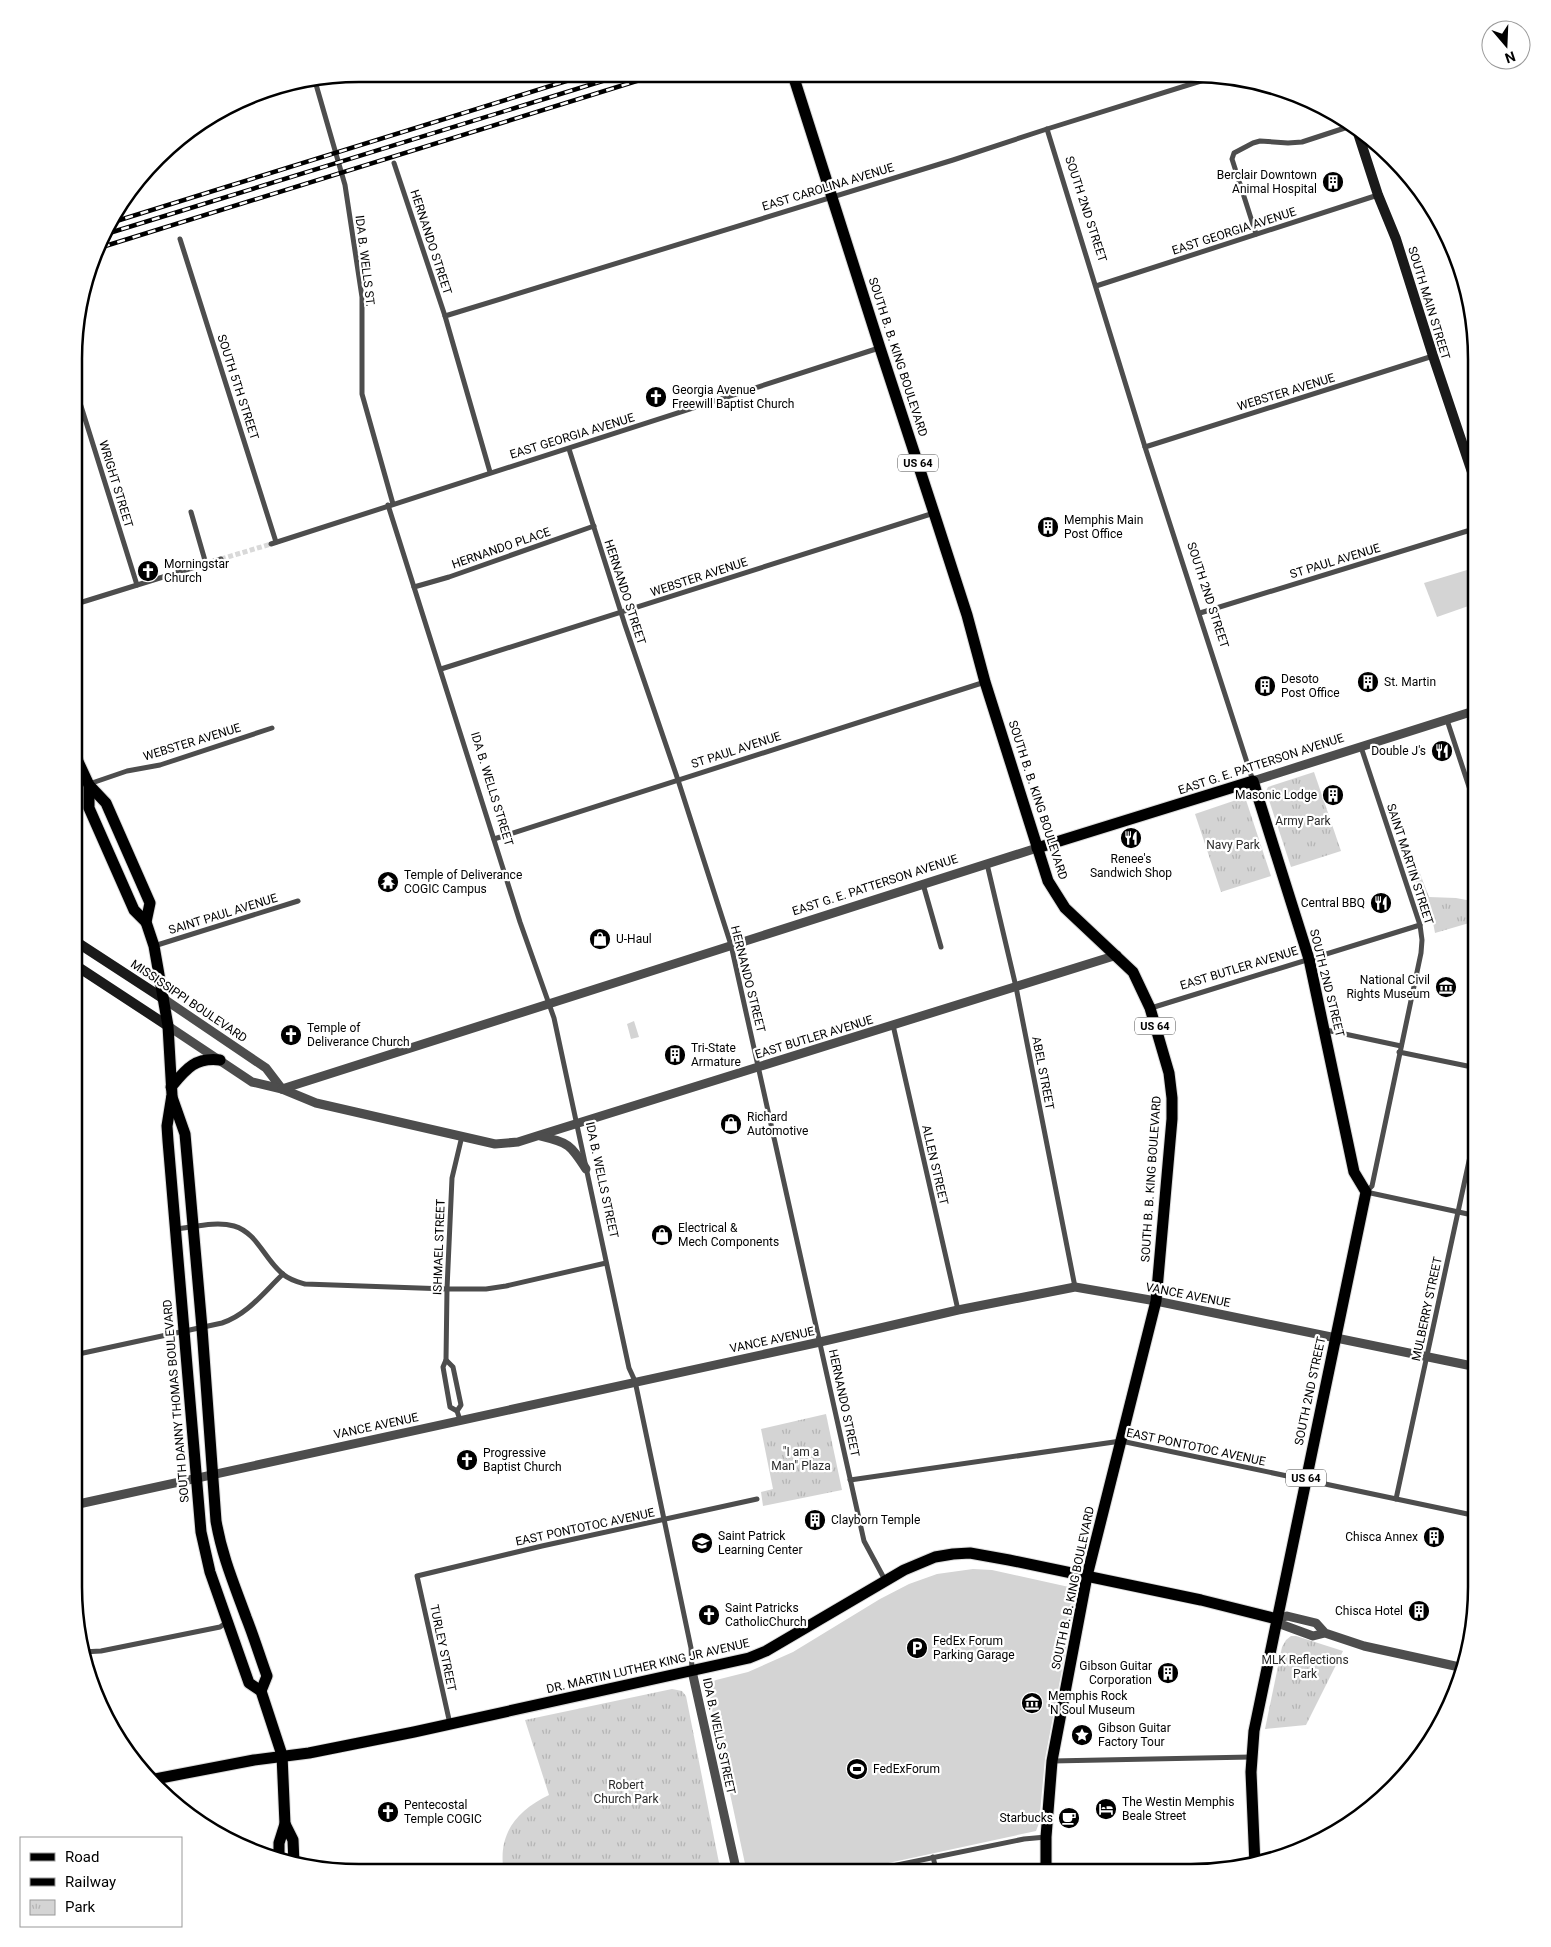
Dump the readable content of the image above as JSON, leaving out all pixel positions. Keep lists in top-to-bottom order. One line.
{"streets":{"main road":["SOUTH 2ND STREET","SOUTH MAIN STREET","SOUTH B. B. KING BOULEVARD","US 64","EAST G. E. PATTERSON AVENUE","MISSISSIPPI BOULEVARD","SOUTH DANNY THOMAS BOULEVARD","DR. MARTIN LUTHER KING JR AVENUE"],"street":["EAST CAROLINA AVENUE","EAST GEORGIA AVENUE","HERNANDO STREET","IDA B. WELLS ST.","SOUTH 5TH STREET","WEBSTER AVENUE","WRIGHT STREET","HERNANDO PLACE","ST PAUL AVENUE","IDA B. WELLS STREET","SAINT MARTIN STREET","SAINT PAUL AVENUE","EAST BUTLER AVENUE","ABEL STREET","ALLEN STREET","ISHMAEL STREET","VANCE AVENUE","MULBERRY STREET","EAST PONTOTOC AVENUE","TURLEY STREET"]},"crossings":[["EAST CAROLINA AVENUE","SOUTH 2ND STREET"],["EAST CAROLINA AVENUE","HERNANDO STREET"],["EAST CAROLINA AVENUE","SOUTH B. B. KING BOULEVARD"],["SOUTH 2ND STREET","EAST GEORGIA AVENUE"],["SOUTH 2ND STREET","WEBSTER AVENUE"],["SOUTH 2ND STREET","ST PAUL AVENUE"],["SOUTH 2ND STREET","EAST G. E. PATTERSON AVENUE"],["SOUTH 2ND STREET","SAINT MARTIN STREET"],["SOUTH 2ND STREET","EAST BUTLER AVENUE"],["SOUTH 2ND STREET","VANCE AVENUE"],["SOUTH 2ND STREET","EAST PONTOTOC AVENUE"],["SOUTH 2ND STREET","DR. MARTIN LUTHER KING JR AVENUE"],["EAST GEORGIA AVENUE","HERNANDO STREET"],["EAST GEORGIA AVENUE","IDA B. WELLS ST."],["EAST GEORGIA AVENUE","SOUTH MAIN STREET"],["EAST GEORGIA AVENUE","SOUTH B. B. KING BOULEVARD"],["EAST GEORGIA AVENUE","SOUTH 5TH STREET"],["EAST GEORGIA AVENUE","IDA B. WELLS STREET"],["HERNANDO STREET","WEBSTER AVENUE"],["HERNANDO STREET","HERNANDO PLACE"],["HERNANDO STREET","ST PAUL AVENUE"],["HERNANDO STREET","EAST G. E. PATTERSON AVENUE"],["HERNANDO STREET","EAST BUTLER AVENUE"],["HERNANDO STREET","VANCE AVENUE"],["HERNANDO STREET","EAST PONTOTOC AVENUE"],["HERNANDO STREET","DR. MARTIN LUTHER KING JR AVENUE"],["IDA B. WELLS ST.","IDA B. WELLS STREET"],["SOUTH MAIN STREET","WEBSTER AVENUE"],["SOUTH B. B. KING BOULEVARD","WEBSTER AVENUE"],["SOUTH B. B. KING BOULEVARD","ST PAUL AVENUE"],["SOUTH B. B. KING BOULEVARD","EAST G. E. PATTERSON AVENUE"],["SOUTH B. B. KING BOULEVARD","EAST BUTLER AVENUE"],["SOUTH B. B. KING BOULEVARD","VANCE AVENUE"],["SOUTH B. B. KING BOULEVARD","EAST PONTOTOC AVENUE"],["SOUTH B. B. KING BOULEVARD","DR. MARTIN LUTHER KING JR AVENUE"],["WEBSTER AVENUE","IDA B. WELLS STREET"],["WEBSTER AVENUE","SOUTH DANNY THOMAS BOULEVARD"],["HERNANDO PLACE","IDA B. WELLS STREET"],["ST PAUL AVENUE","IDA B. WELLS STREET"],["EAST G. E. PATTERSON AVENUE","IDA B. WELLS STREET"],["EAST G. E. PATTERSON AVENUE","SAINT MARTIN STREET"],["EAST G. E. PATTERSON AVENUE","MISSISSIPPI BOULEVARD"],["EAST G. E. PATTERSON AVENUE","ABEL STREET"],["IDA B. WELLS STREET","EAST BUTLER AVENUE"],["IDA B. WELLS STREET","VANCE AVENUE"],["IDA B. WELLS STREET","EAST PONTOTOC AVENUE"],["IDA B. WELLS STREET","DR. MARTIN LUTHER KING JR AVENUE"],["SAINT MARTIN STREET","EAST BUTLER AVENUE"],["SAINT PAUL AVENUE","SOUTH DANNY THOMAS BOULEVARD"],["EAST BUTLER AVENUE","ABEL STREET"],["EAST BUTLER AVENUE","ALLEN STREET"],["EAST BUTLER AVENUE","ISHMAEL STREET"],["MISSISSIPPI BOULEVARD","SOUTH DANNY THOMAS BOULEVARD"],["ABEL STREET","VANCE AVENUE"],["ALLEN STREET","VANCE AVENUE"],["ISHMAEL STREET","VANCE AVENUE"],["VANCE AVENUE","MULBERRY STREET"],["VANCE AVENUE","SOUTH DANNY THOMAS BOULEVARD"],["MULBERRY STREET","EAST PONTOTOC AVENUE"],["SOUTH DANNY THOMAS BOULEVARD","DR. MARTIN LUTHER KING JR AVENUE"],["EAST PONTOTOC AVENUE","TURLEY STREET"],["TURLEY STREET","DR. MARTIN LUTHER KING JR AVENUE"]],"parks":["Army Park","Navy Park","\"I am a Man\" Plaza","MLK Reflections Park","Robert Church Park"],"places":{"building":["Berclair Downtown Animal Hospital","Memphis Main Post Office","St. Martin","Desoto Post Office","Masonic Lodge","Tri-State Armature","Clayborn Temple","Chisca Annex","Chisca Hotel","Gibson Guitar Corporation"],"church":["Georgia Avenue Freewill Baptist Church","Morningstar Church","Temple of Deliverance Church","Progressive Baptist Church","Saint Patricks CatholicChurch","Pentecostal Temple COGIC"],"restaurant":["Double J's","Renee's Sandwich Shop","Central BBQ"],"temple":["Temple of Deliverance COGIC Campus"],"shop":["U-Haul","Richard Automotive","Electrical & Mech Components"],"museum":["National Civil Rights Museum","Memphis Rock 'N Soul Museum"],"school or university":["Saint Patrick Learning Center"],"parking":["FedEx Forum Parking Garage"],"place":["Gibson Guitar Factory Tour"],"sports":["FedExForum"],"hotel":["The Westin Memphis Beale Street"],"cafe":["Starbucks"]},"legend":["Road","Railway","Park"],"north":"bottom"}
